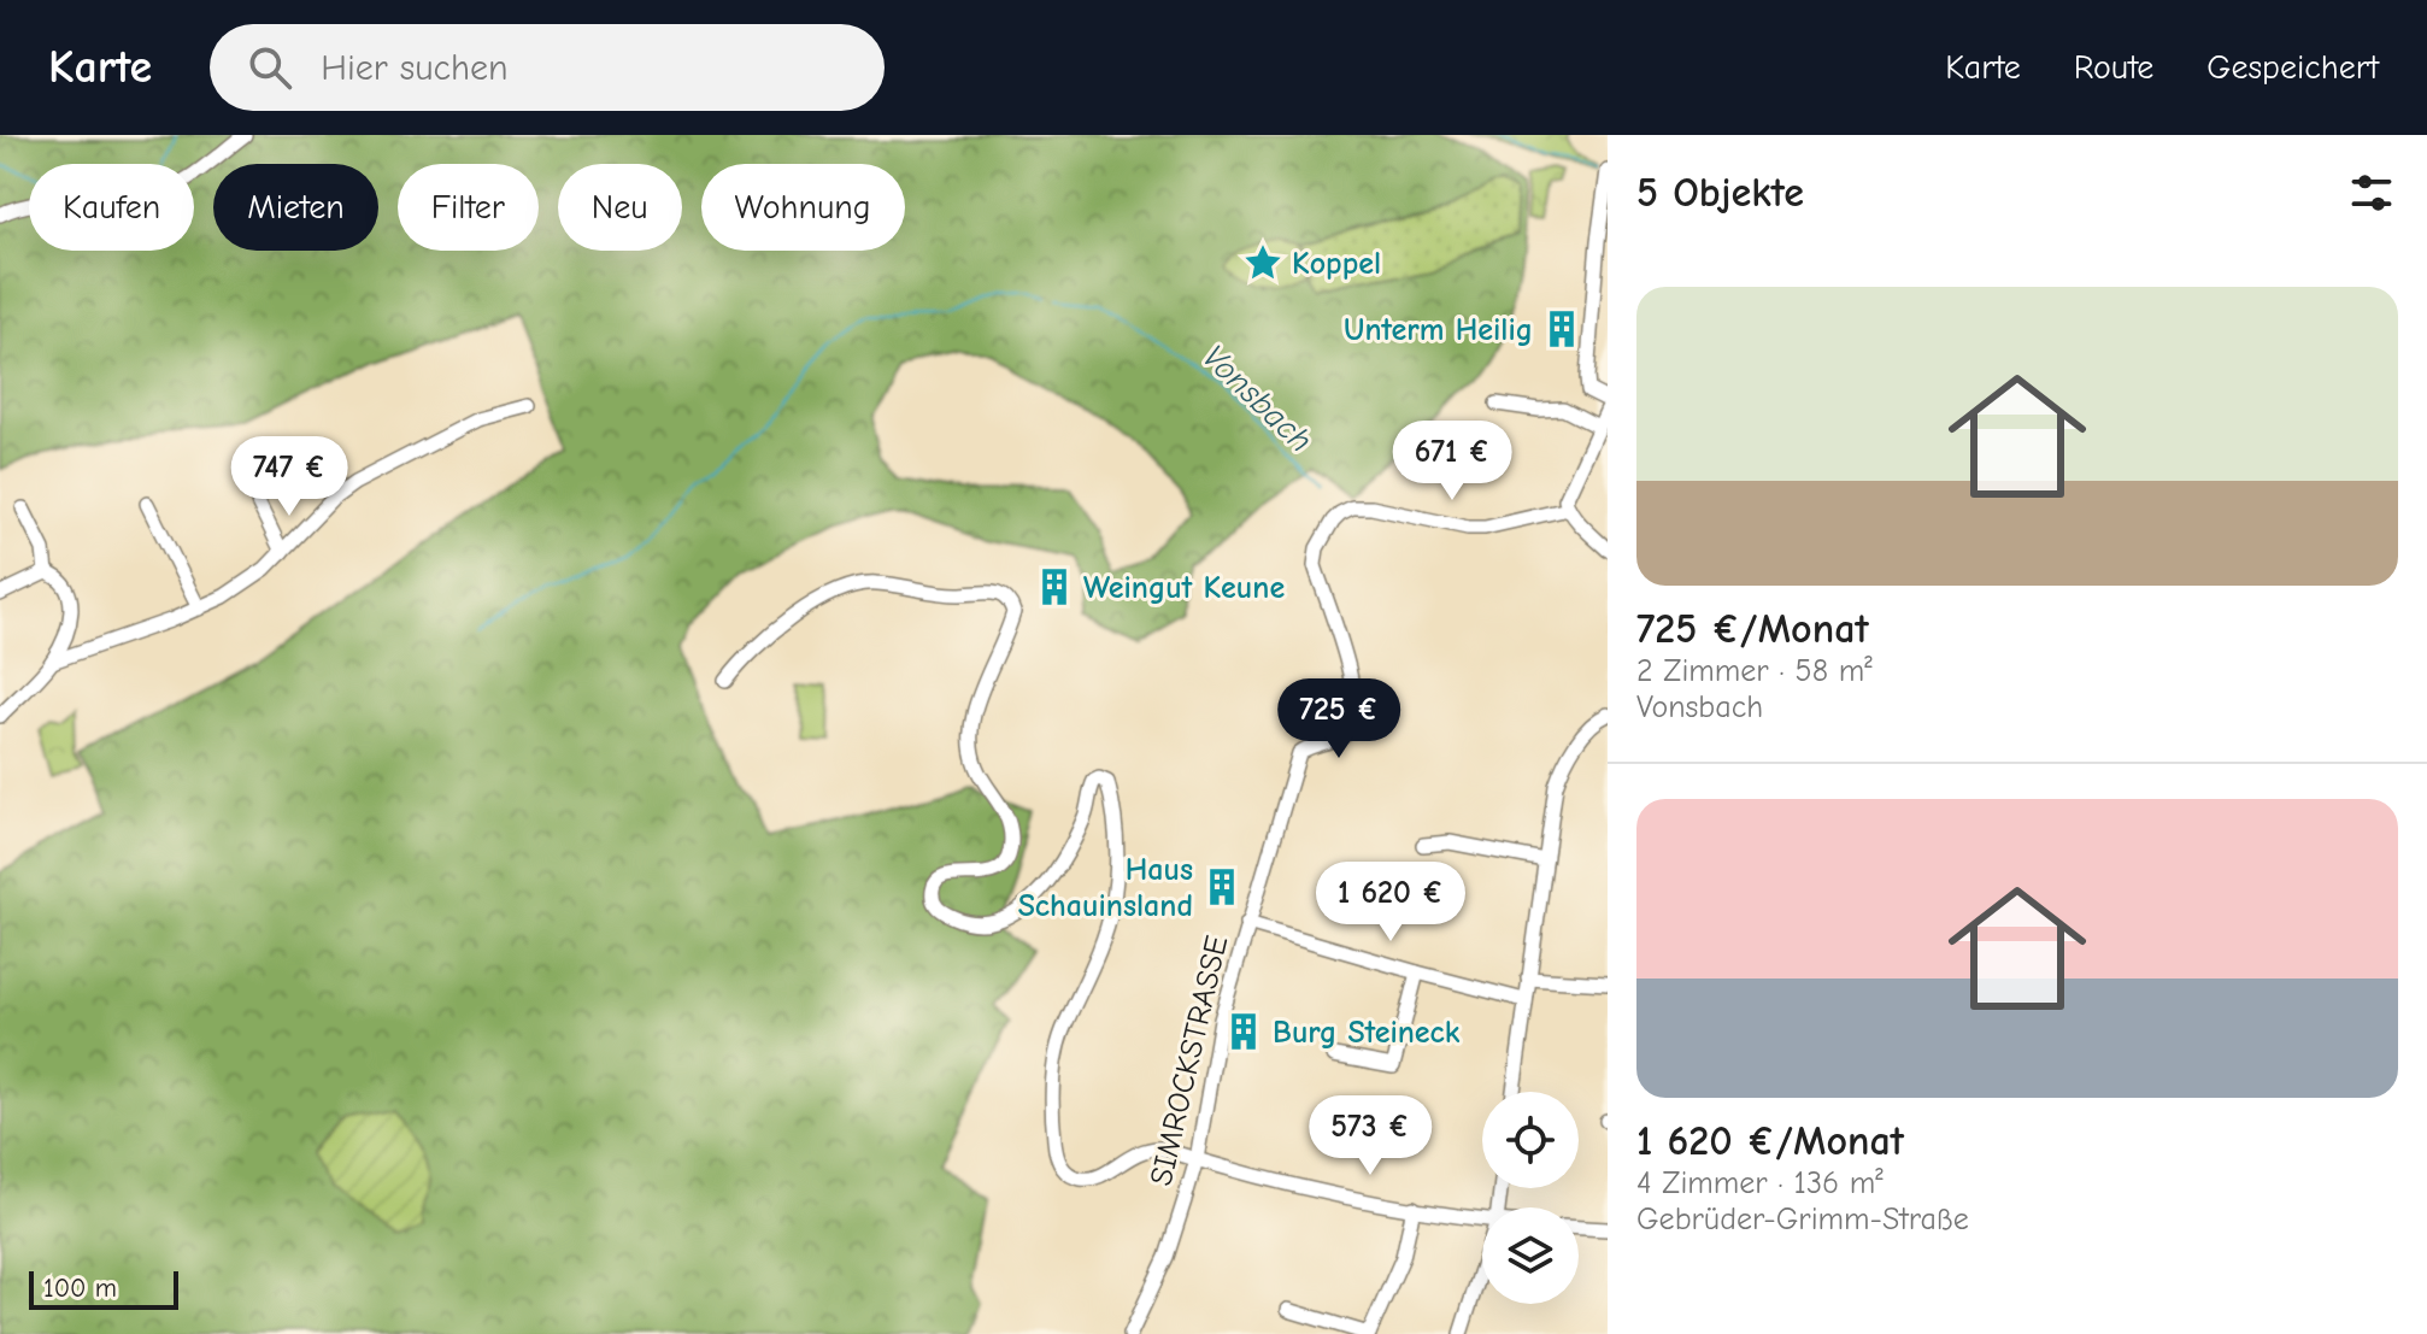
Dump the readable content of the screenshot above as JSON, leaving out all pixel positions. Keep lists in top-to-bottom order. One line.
{"streets":{"street":["SIMROCKSTRASSE"]},"water":["Vonsbach"],"places":{"place":["Koppel"],"building":["Unterm Heilig","Weingut Keune","Haus Schauinsland","Burg Steineck"]},"scale_bar":"100 m","page":{"header":"Karte","search":"Hier suchen","nav":["Karte","Route","Gespeichert"],"heading":"5 Objekte","chip":["Kaufen","Mieten","Filter","Neu","Wohnung"],"list":[{"name":"725 €/Monat","note":"2 Zimmer · 58 m² · Vonsbach"},{"name":"1 620 €/Monat","note":"4 Zimmer · 136 m² · Gebrüder-Grimm-Straße"}],"price":["671 €","747 €","725 €","1 620 €","573 €"],"scale":"100 m"}}
